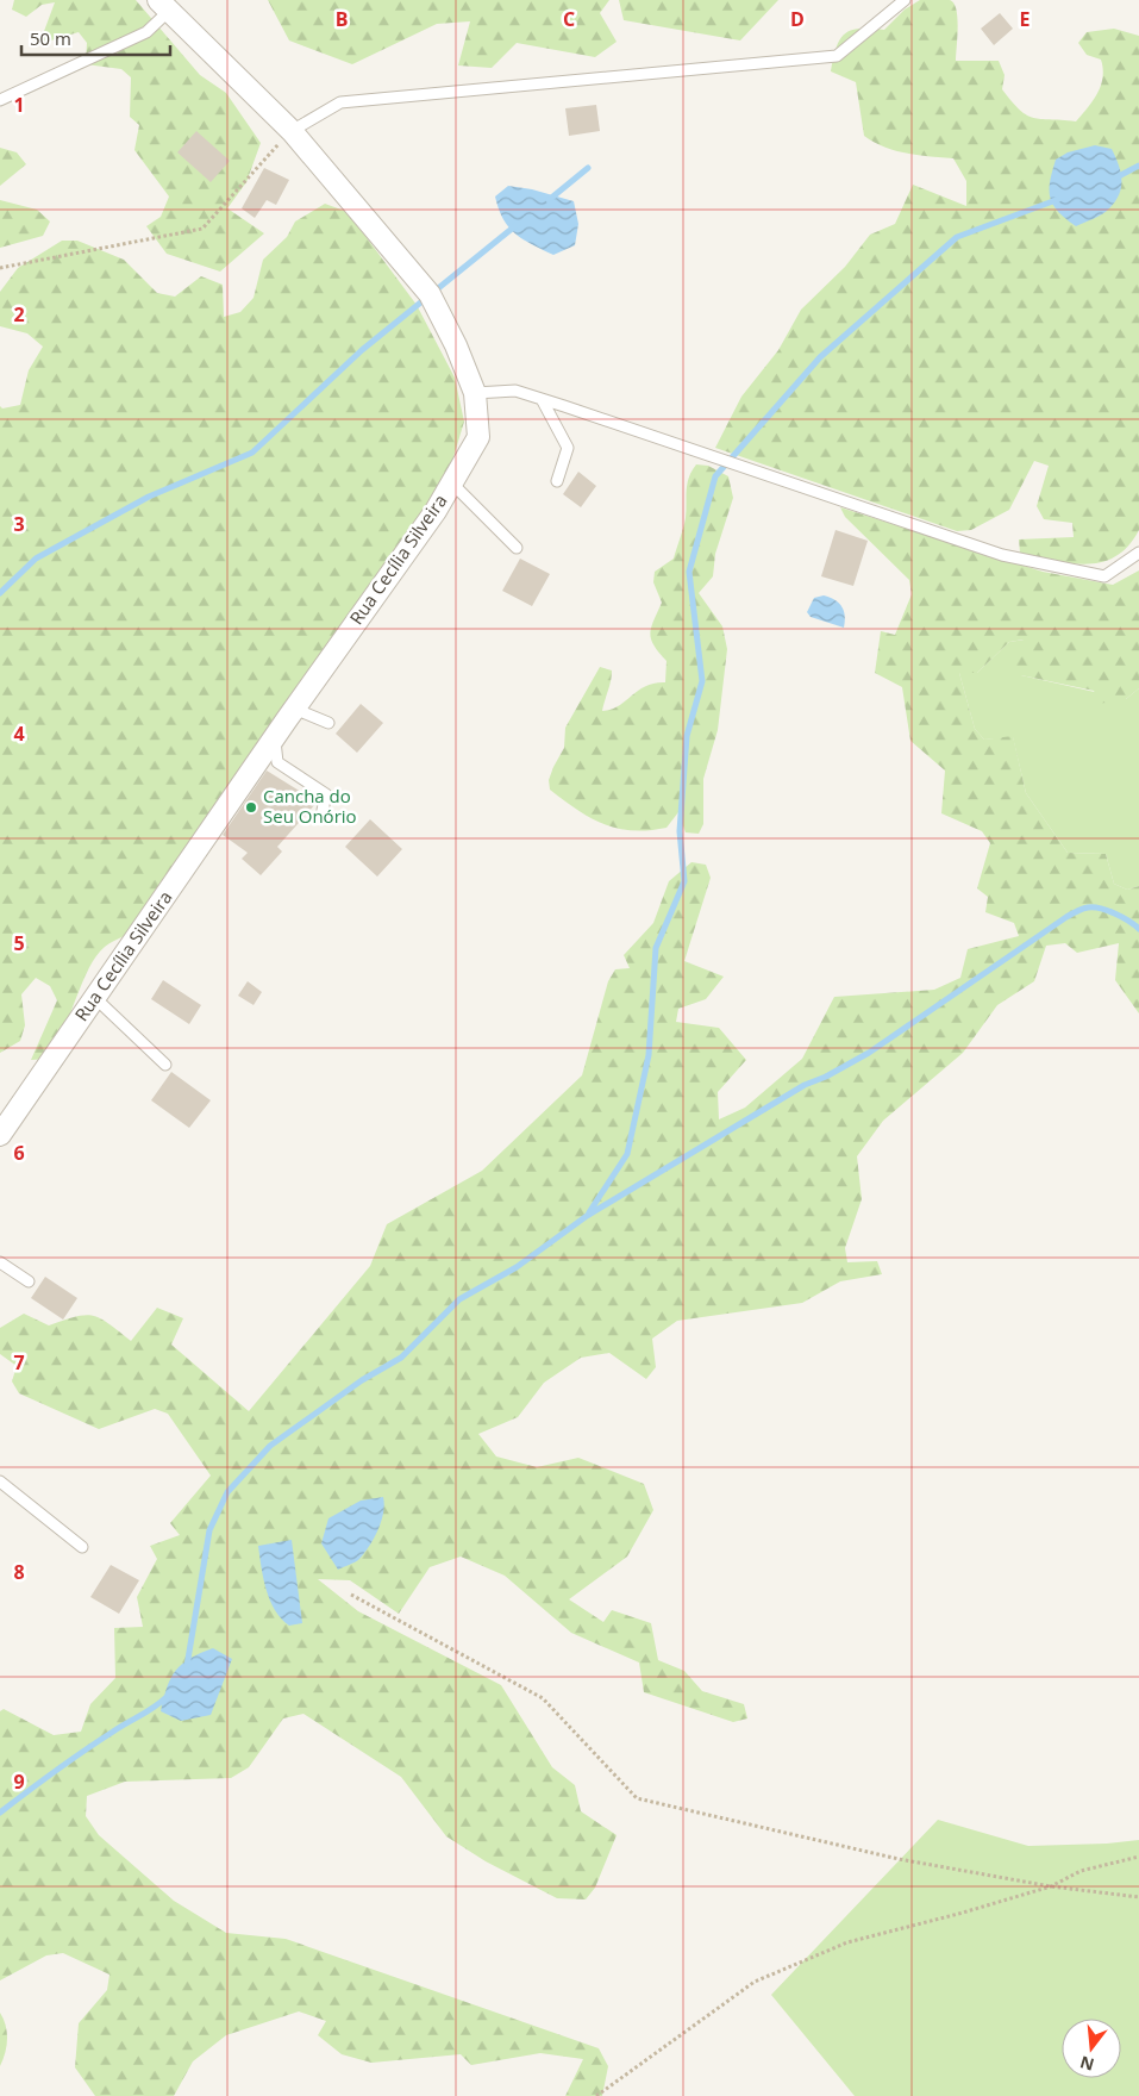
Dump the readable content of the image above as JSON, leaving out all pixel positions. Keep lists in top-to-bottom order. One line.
{"streets":{"street":["Rua Cecília Silveira"]},"places":["Cancha do Seu Onório"],"scale_bar":"50 m","north":"bottom","grid":{"columns":["B","C","D","E"],"rows":["1","2","3","4","5","6","7","8","9"]}}
